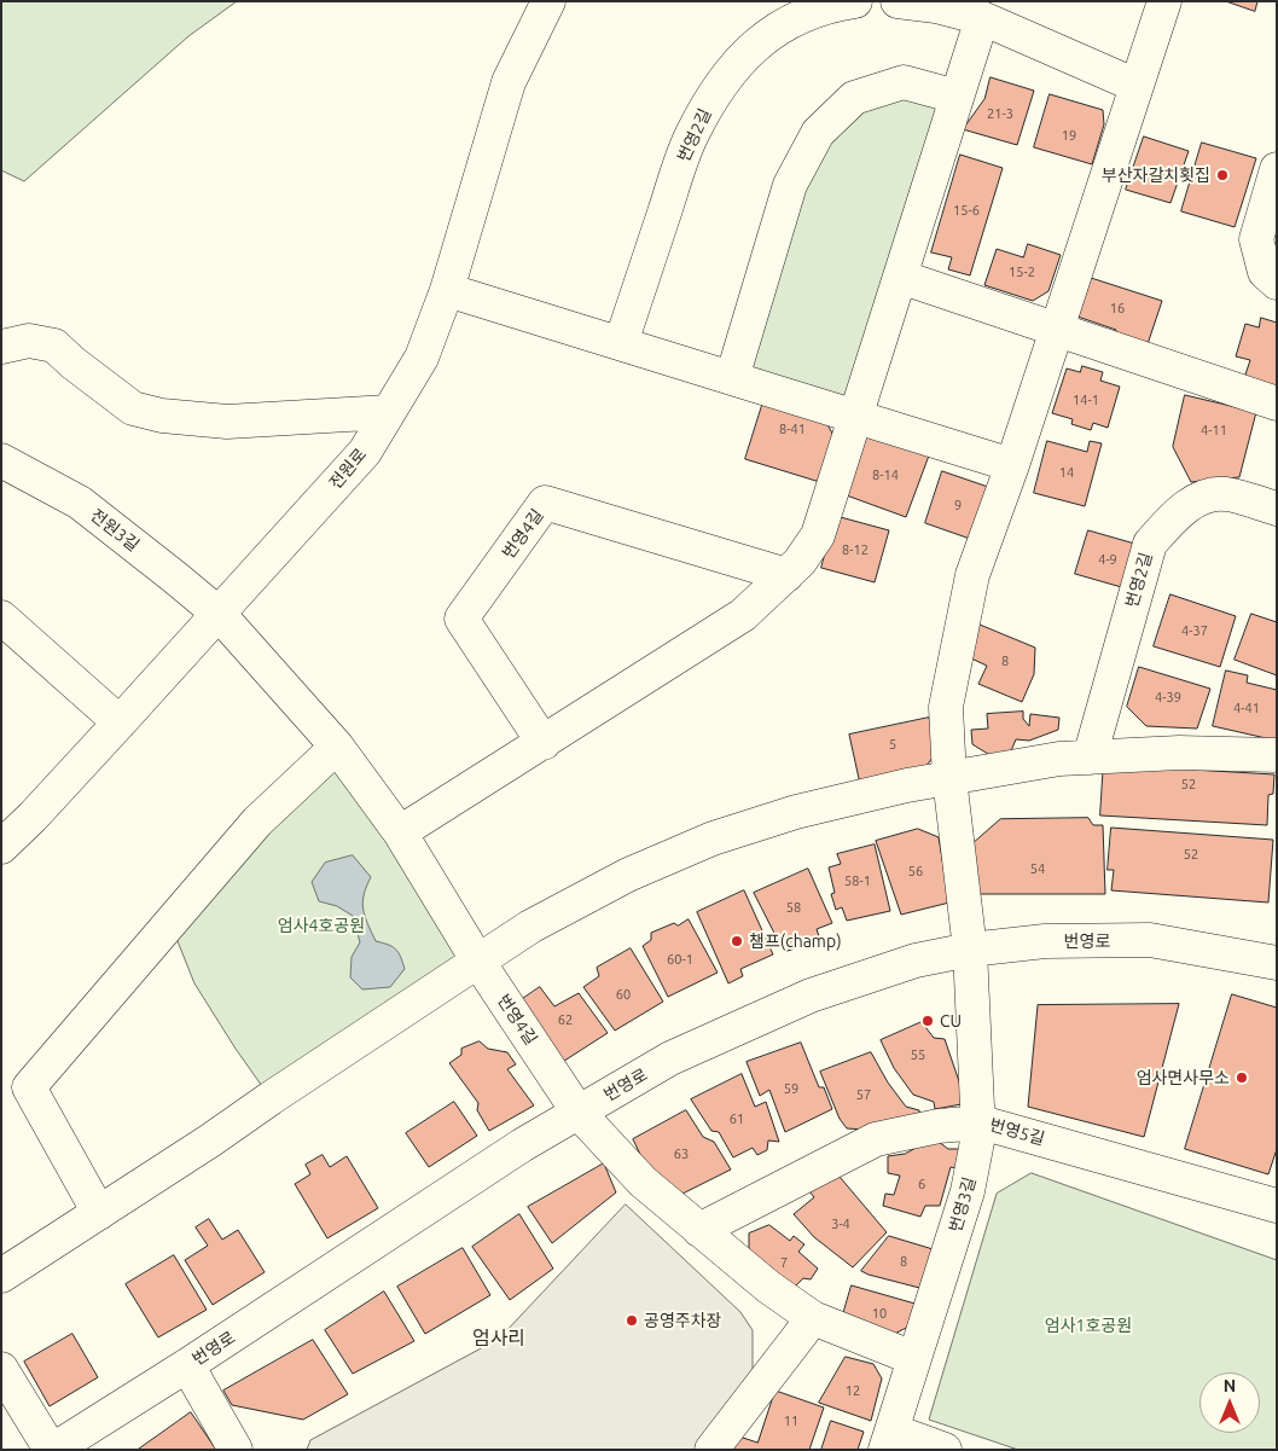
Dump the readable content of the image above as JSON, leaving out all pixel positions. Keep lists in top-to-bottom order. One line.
{"streets":{"street":["번영2길","전원로","전원3길","번영4길","번영로","번영5길","번영3길"]},"crossings":[["전원로","전원3길"],["전원로","번영4길"],["전원3길","번영4길"],["번영4길","번영로"],["번영로","번영3길"],["번영5길","번영3길"]],"districts":["엄사리"],"parks":["엄사4호공원","엄사1호공원"],"places":["부산자갈치횟집","챔프(champ)","CU","엄사면사무소","공영주차장"],"house_numbers":["21-3","19","15-6","15-2","16","14-1","8-41","4-11","14","8-14","9","8-12","4-9","4-37","8","4-39","4-41","5","52","52","54","56","58-1","58","60-1","60","62","55","59","57","61","63","6","3-4","8","7","10","12","11"],"north":"top"}
